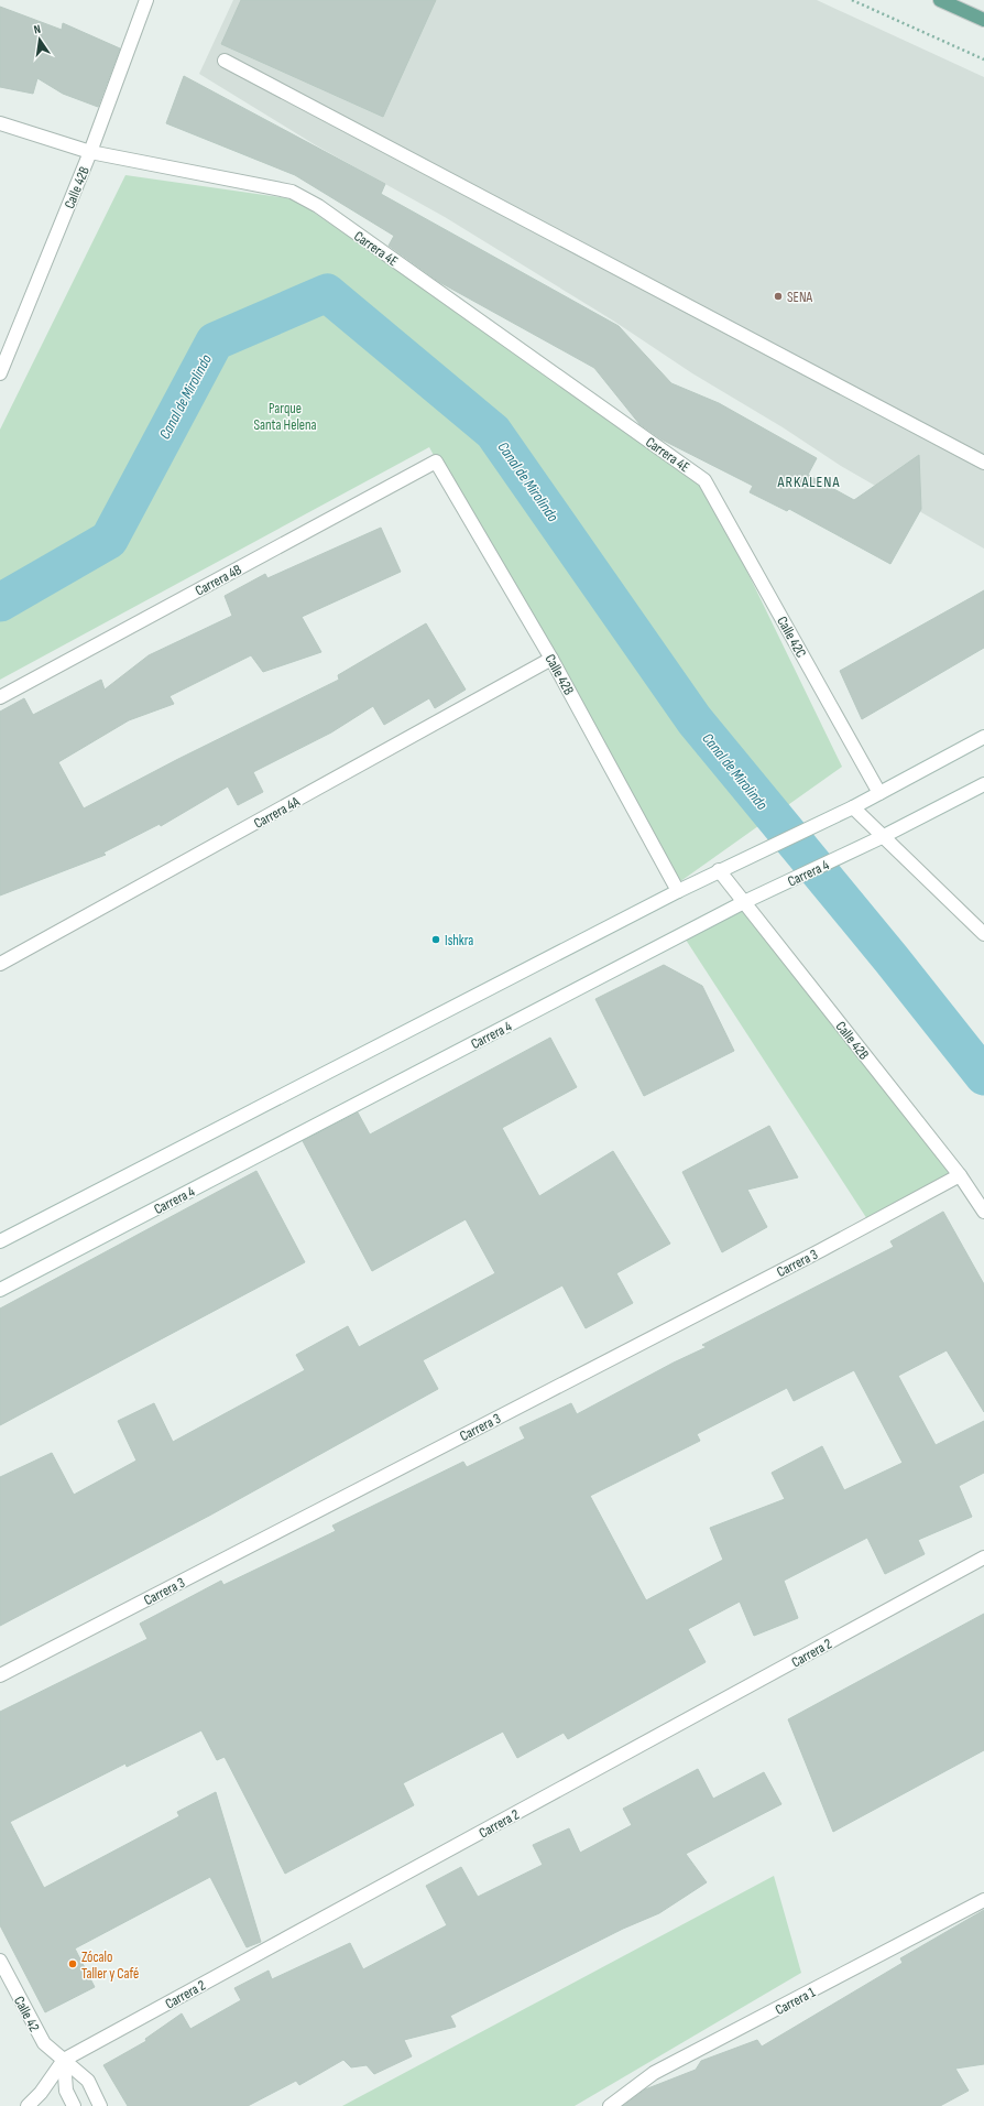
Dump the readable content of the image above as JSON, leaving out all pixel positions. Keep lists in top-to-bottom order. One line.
{"streets":{"street":["Calle 42B","Carrera 4E","Carrera 4B","Calle 42C","Carrera 4A","Carrera 4","Carrera 3","Carrera 2","Carrera 1","Calle 42"]},"crossings":[["Calle 42B","Carrera 4E"],["Calle 42B","Carrera 4B"],["Calle 42B","Carrera 4A"],["Calle 42B","Carrera 4"],["Calle 42B","Carrera 3"],["Carrera 4E","Calle 42C"],["Carrera 2","Calle 42"]],"districts":["ARKALENA"],"water":["Canal de Mirolindo"],"parks":["Parque Santa Helena"],"places":["SENA","Ishkra","Zócalo Taller y Café"],"north":"top"}
